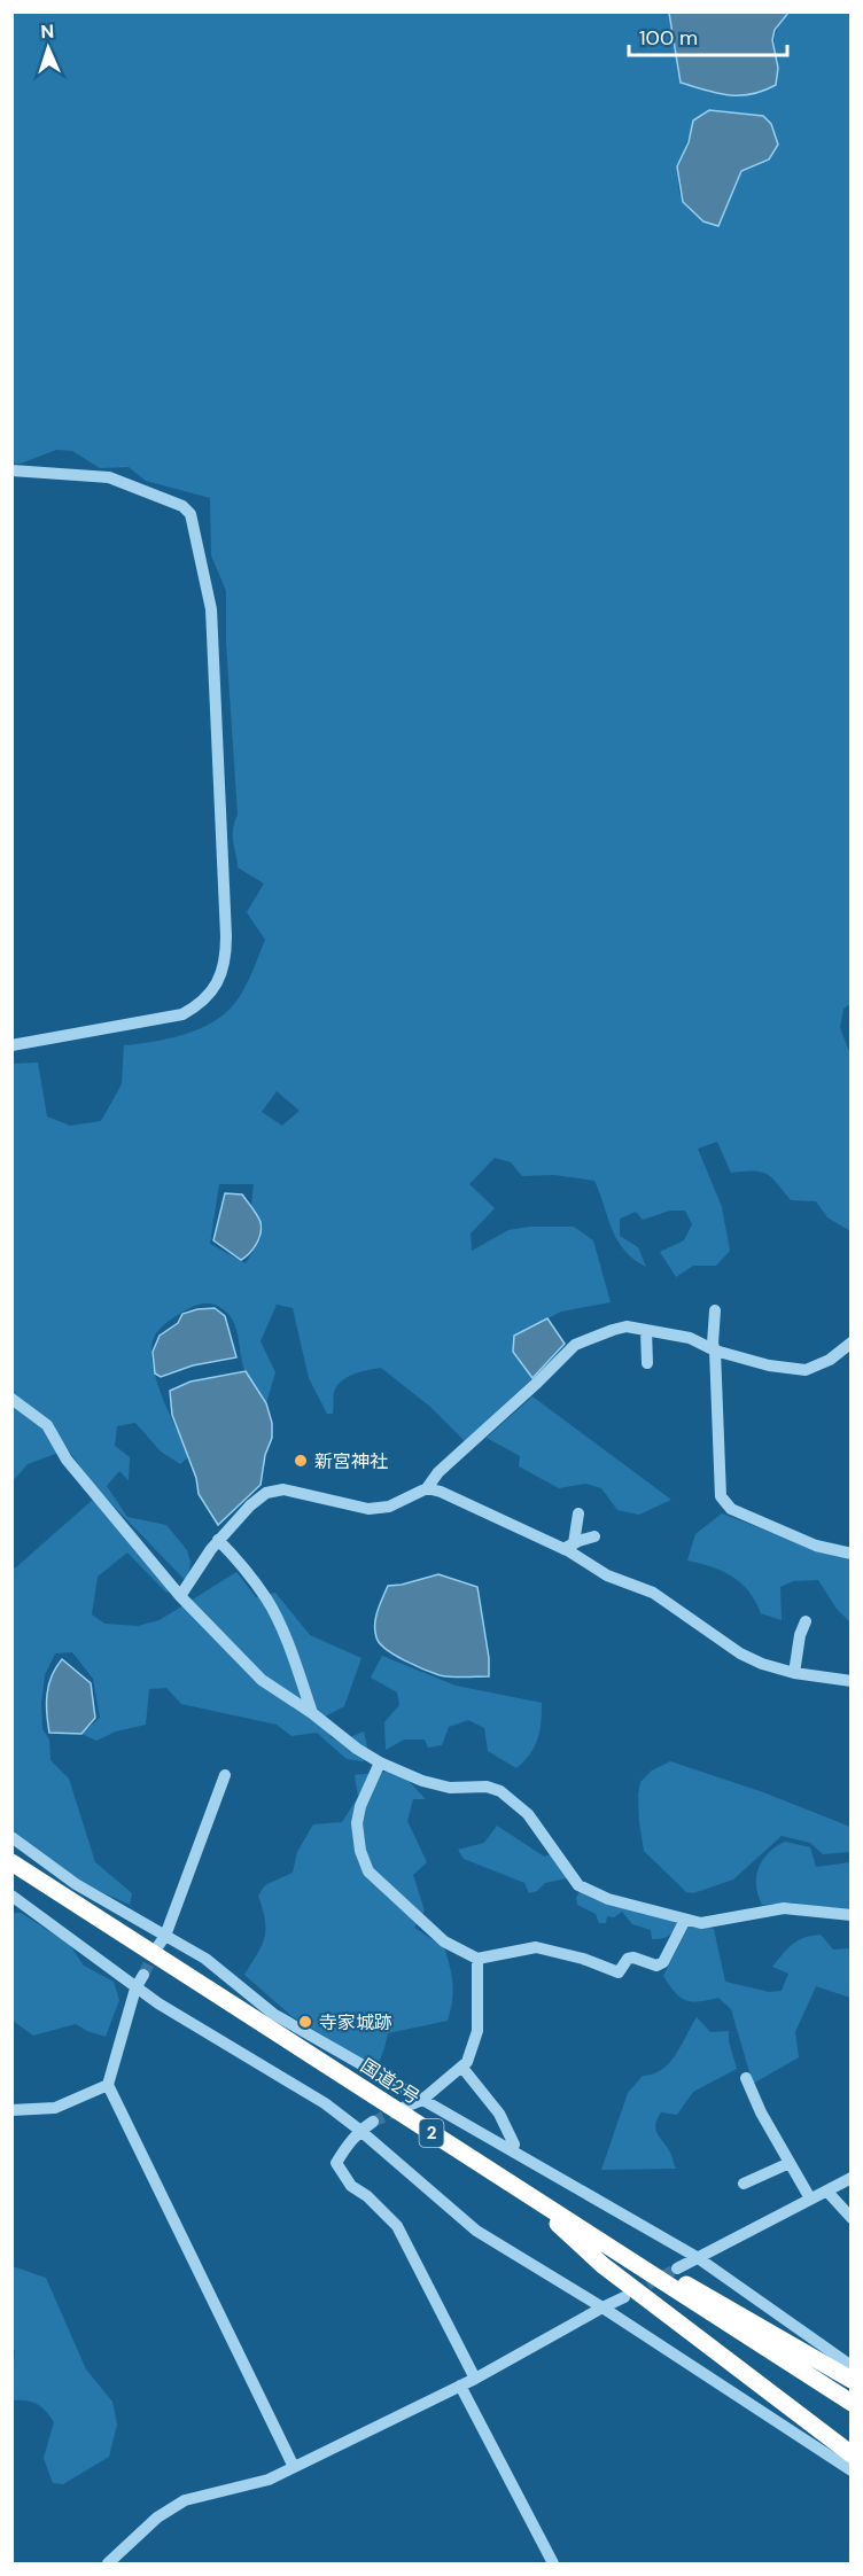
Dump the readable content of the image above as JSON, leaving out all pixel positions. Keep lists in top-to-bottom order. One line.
{"streets":{"highway":["国道2号","2"]},"places":["新宮神社","寺家城跡"],"scale_bar":"100 m","north":"top"}
